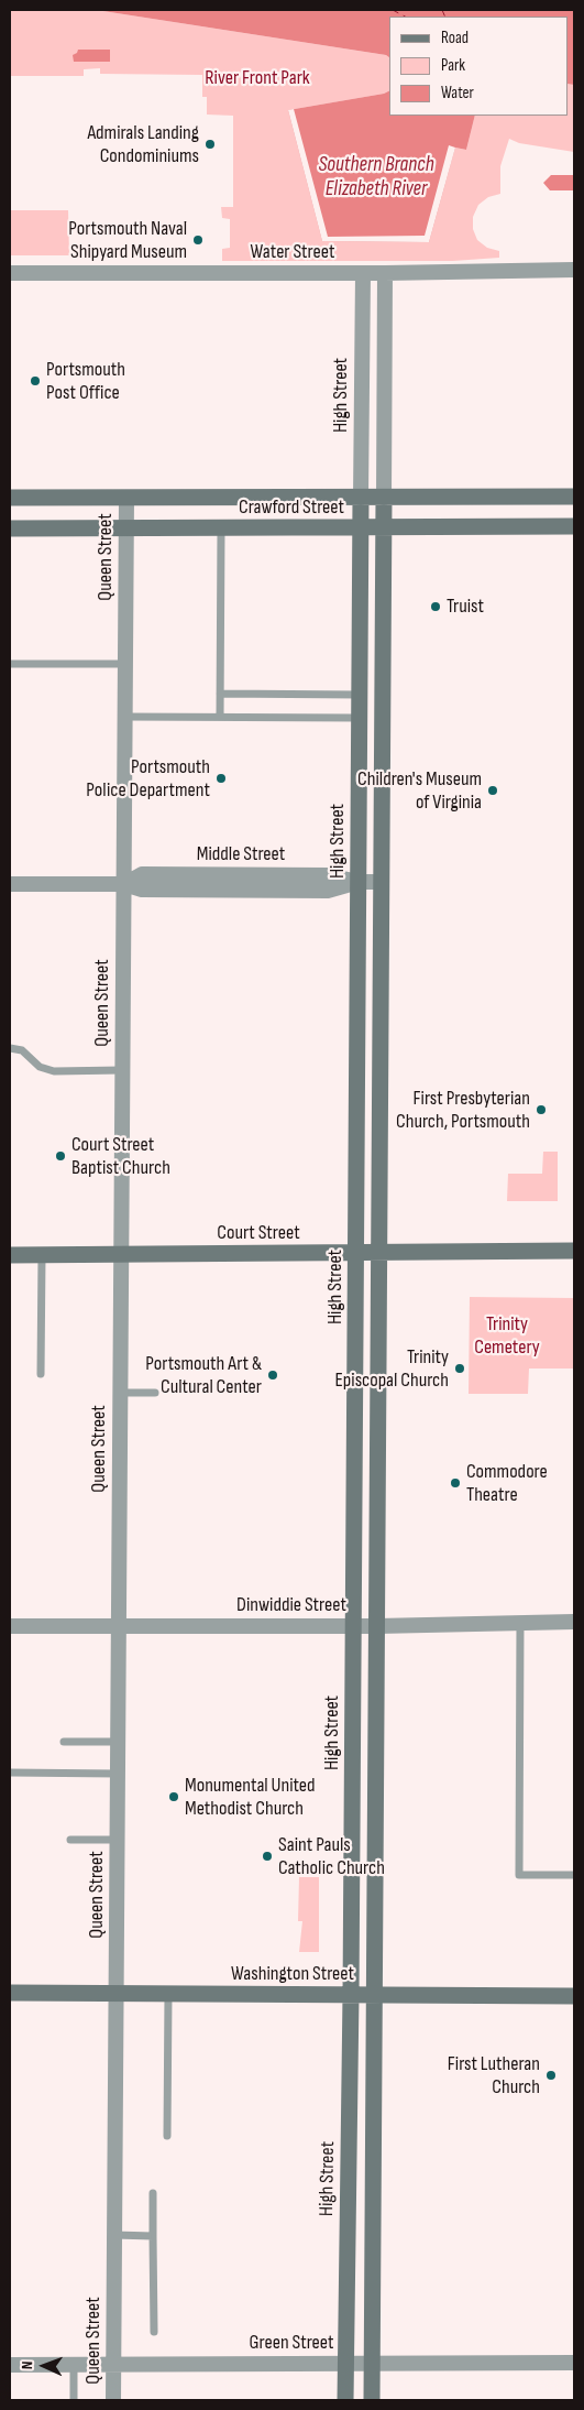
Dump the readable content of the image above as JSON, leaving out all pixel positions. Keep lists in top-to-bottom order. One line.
{"streets":{"main road":["High Street","Crawford Street","Court Street","Washington Street"],"street":["Water Street","Queen Street","Middle Street","Dinwiddie Street","Green Street"]},"crossings":[["Water Street","High Street"],["High Street","Crawford Street"],["High Street","Middle Street"],["High Street","Court Street"],["High Street","Dinwiddie Street"],["High Street","Washington Street"],["High Street","Green Street"],["Crawford Street","Queen Street"],["Queen Street","Middle Street"],["Queen Street","Court Street"],["Queen Street","Dinwiddie Street"],["Queen Street","Washington Street"],["Queen Street","Green Street"]],"water":["Southern Branch Elizabeth River"],"parks":["River Front Park","Trinity Cemetery"],"places":["Admirals Landing Condominiums","Portsmouth Naval Shipyard Museum","Portsmouth Post Office","Truist","Portsmouth Police Department","Children's Museum of Virginia","First Presbyterian Church, Portsmouth","Court Street Baptist Church","Trinity Episcopal Church","Portsmouth Art & Cultural Center","Commodore Theatre","Monumental United Methodist Church","Saint Pauls Catholic Church","First Lutheran Church"],"legend":["Road","Park","Water"],"north":"left"}
